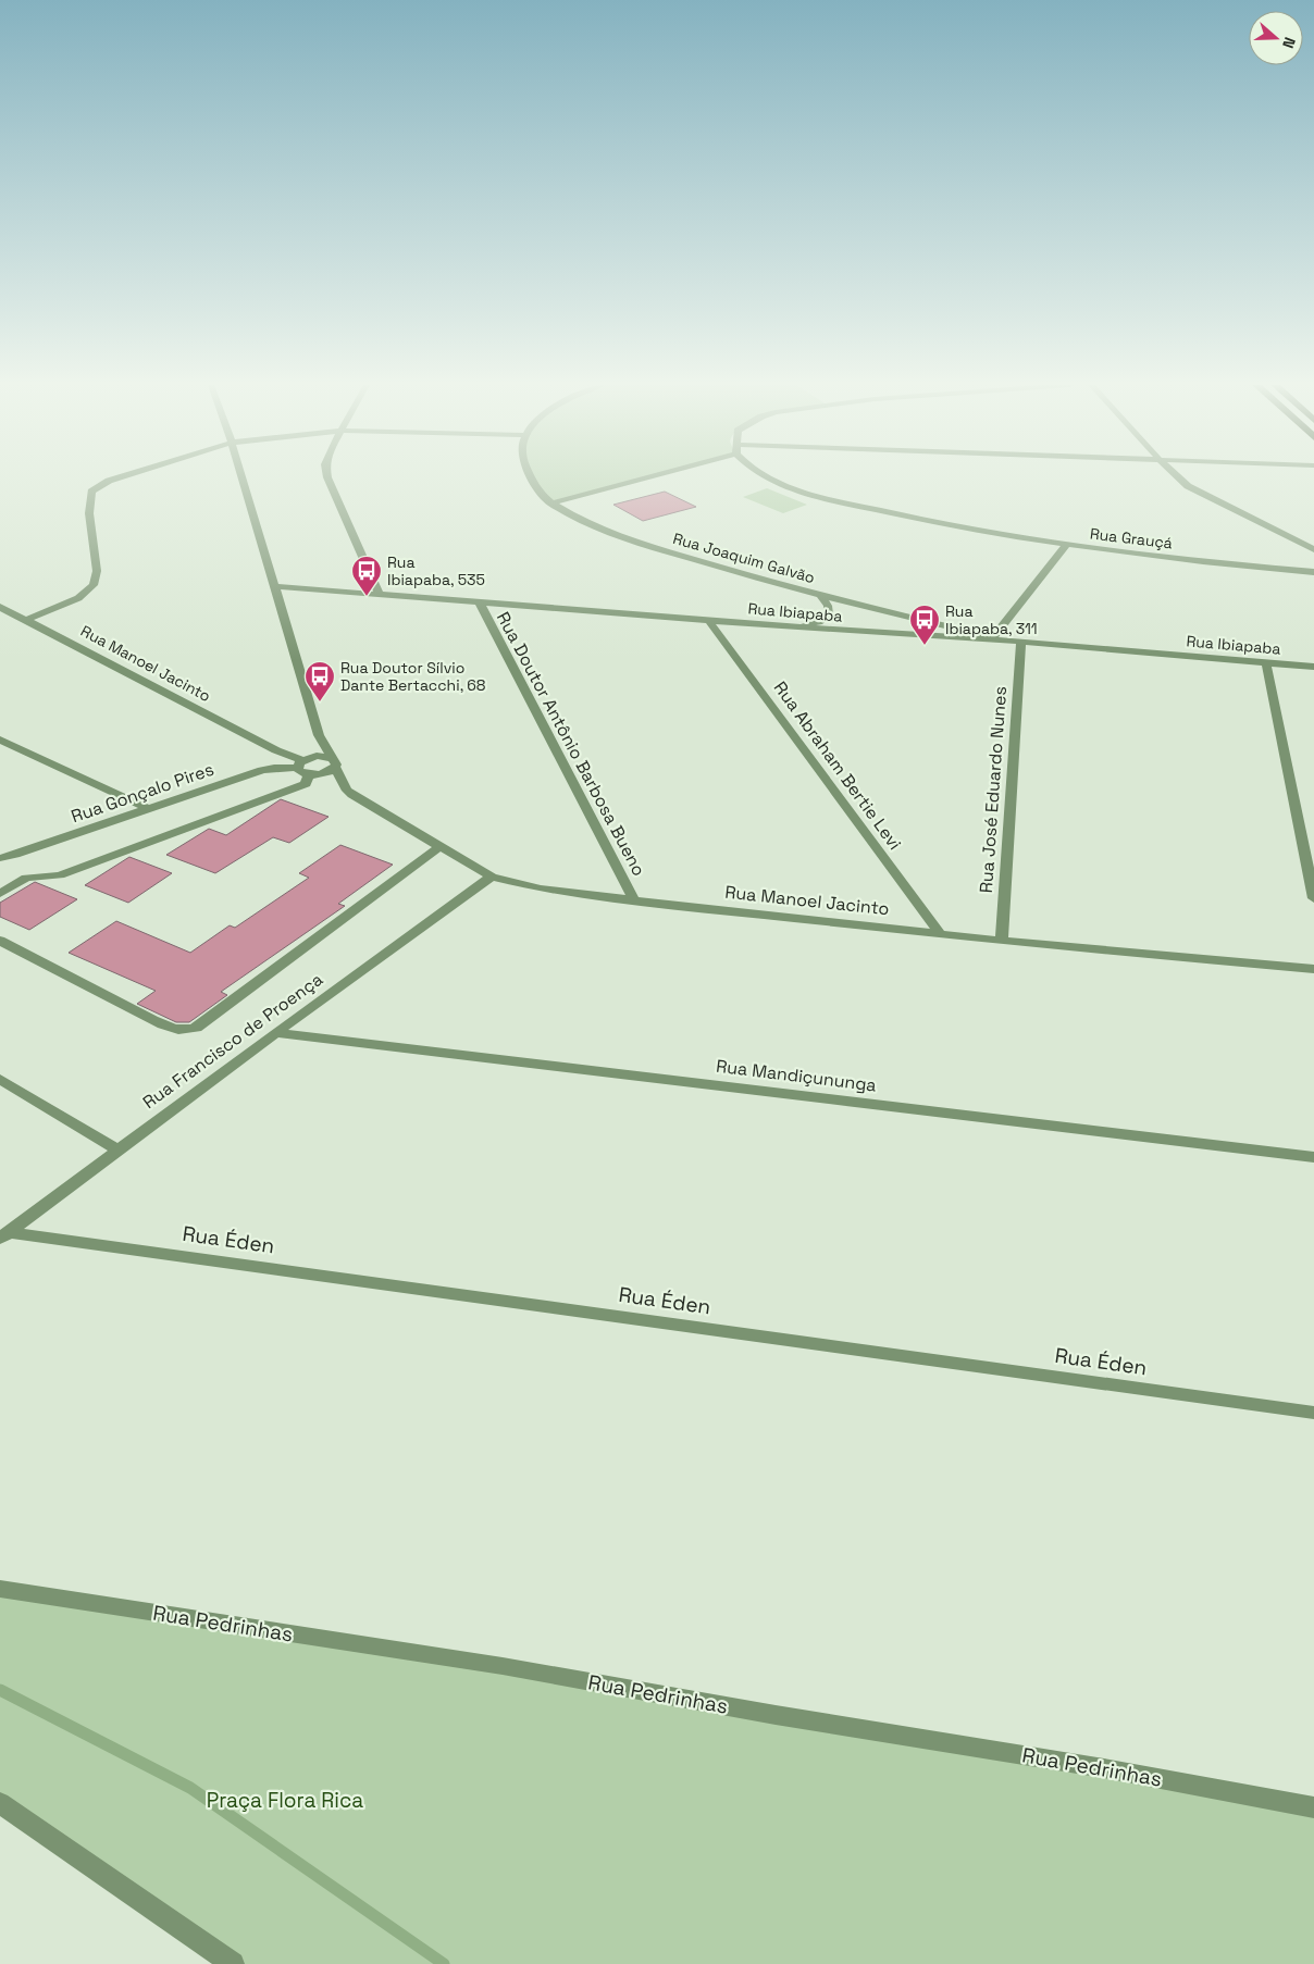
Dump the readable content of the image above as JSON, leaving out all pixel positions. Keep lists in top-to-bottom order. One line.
{"streets":{"street":["Rua Grauçá","Rua Joaquim Galvão","Rua Ibiapaba","Rua Manoel Jacinto","Rua Doutor Antônio Barbosa Bueno","Rua Abraham Bertie Levi","Rua José Eduardo Nunes","Rua Gonçalo Pires","Rua Francisco de Proença","Rua Mandiçununga","Rua Éden","Rua Pedrinhas"]},"crossings":[["Rua Joaquim Galvão","Rua Ibiapaba"],["Rua Ibiapaba","Rua Manoel Jacinto"],["Rua Ibiapaba","Rua Doutor Antônio Barbosa Bueno"],["Rua Ibiapaba","Rua Abraham Bertie Levi"],["Rua Ibiapaba","Rua José Eduardo Nunes"],["Rua Manoel Jacinto","Rua Doutor Antônio Barbosa Bueno"],["Rua Manoel Jacinto","Rua Abraham Bertie Levi"],["Rua Manoel Jacinto","Rua José Eduardo Nunes"],["Rua Manoel Jacinto","Rua Gonçalo Pires"],["Rua Manoel Jacinto","Rua Francisco de Proença"],["Rua Francisco de Proença","Rua Mandiçununga"],["Rua Francisco de Proença","Rua Éden"]],"parks":["Praça Flora Rica"],"places":{"bus stop":["Rua Ibiapaba, 535","Rua Ibiapaba, 311","Rua Doutor Sílvio Dante Bertacchi, 68"]},"north":"right"}
